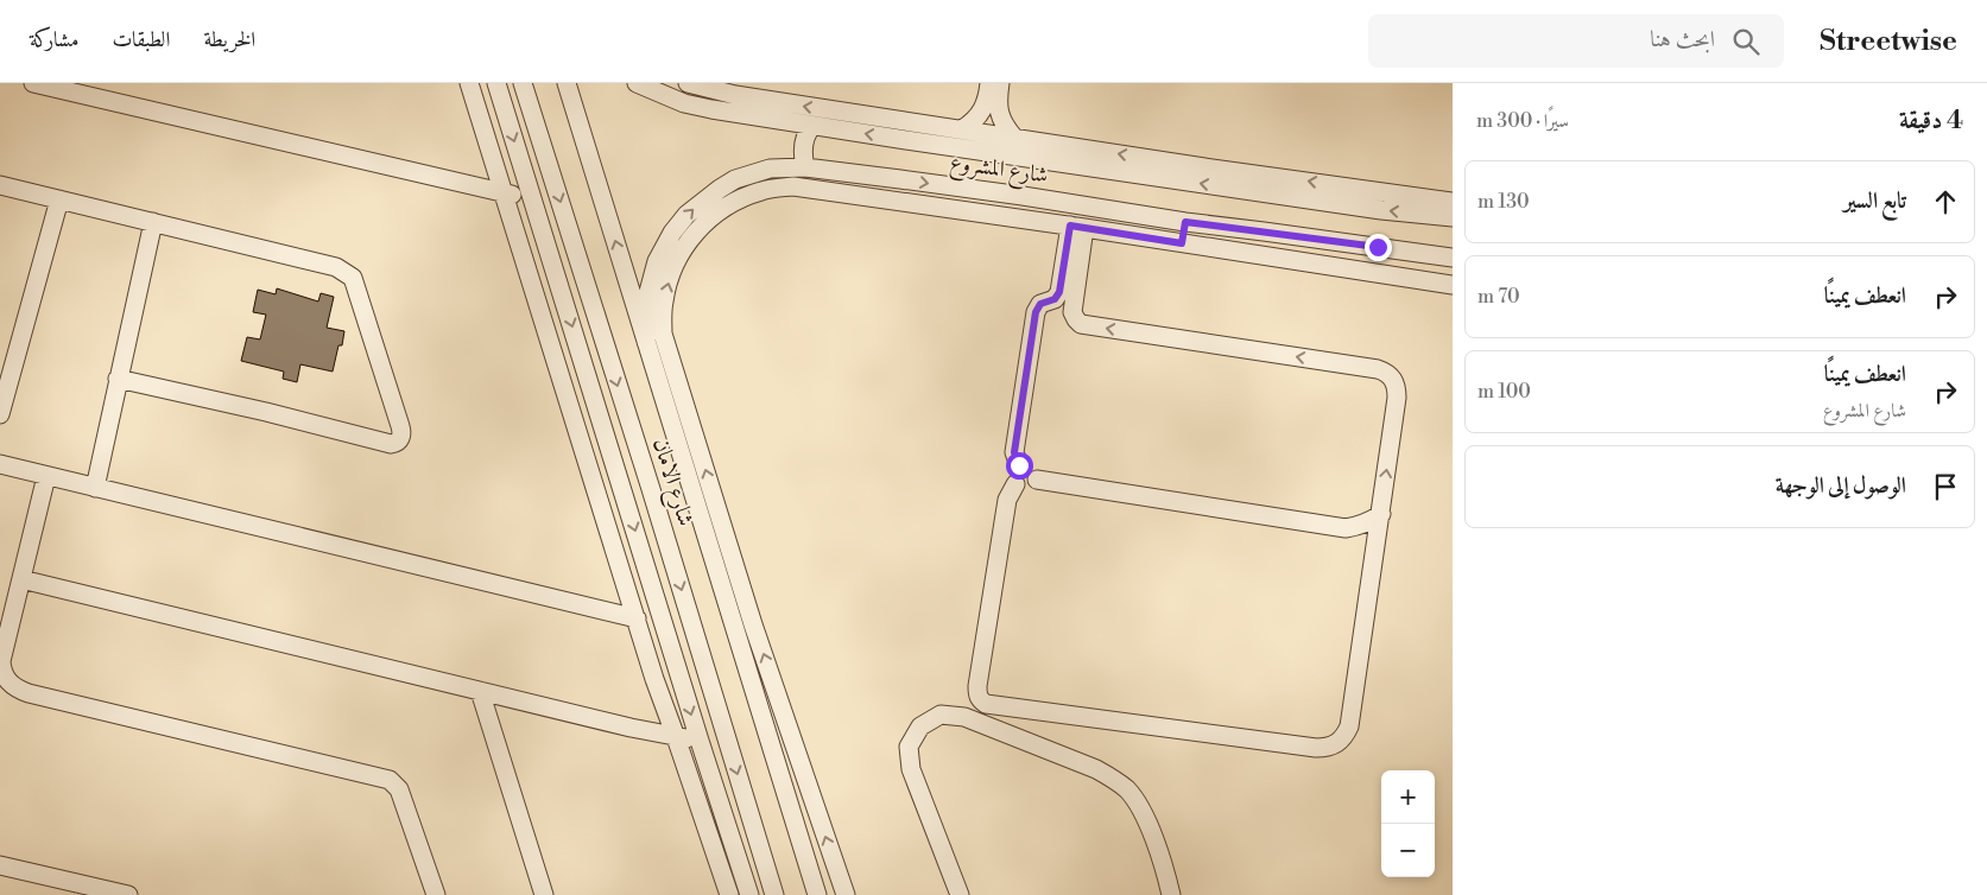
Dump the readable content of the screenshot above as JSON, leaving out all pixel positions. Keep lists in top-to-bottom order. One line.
{"streets":{"street":["شارع المشروع","شارع الامان"]},"crossings":[["شارع المشروع","شارع الامان"]],"page":{"header":"Streetwise","search":"ابحث هنا","nav":["الخريطة","الطبقات","مشاركة"],"heading":["4 دقيقة","سيرًا · 300 m"],"list":[["تابع السير","130 m"],["انعطف يمينًا","70 m"],["انعطف يمينًا","شارع المشروع","100 m"],"الوصول إلى الوجهة"],"map_buttons":["+","−"]}}
